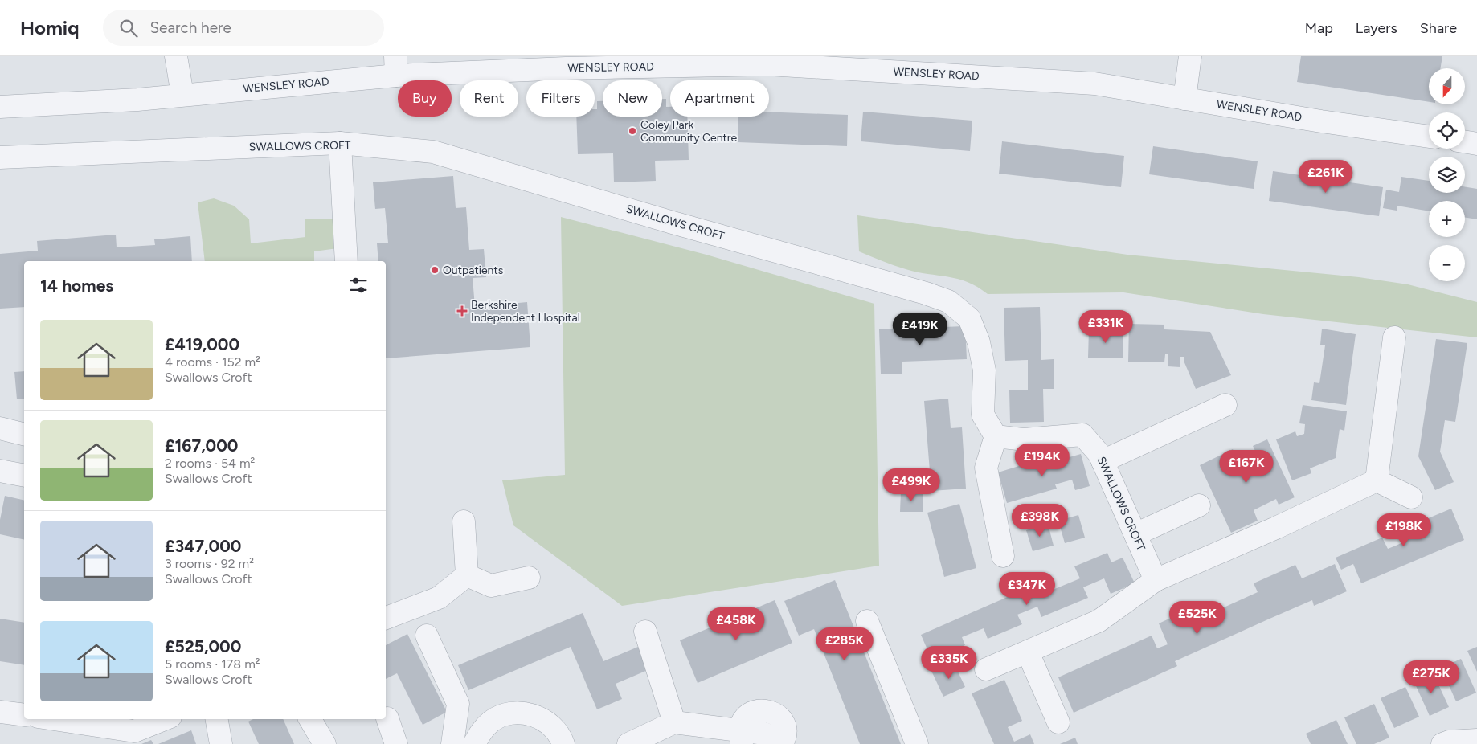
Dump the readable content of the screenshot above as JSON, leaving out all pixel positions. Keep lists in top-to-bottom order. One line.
{"streets":{"street":["WENSLEY ROAD","SWALLOWS CROFT"]},"places":{"other":["Coley Park Community Centre","Outpatients"],"health":["Berkshire Independent Hospital"]},"north":"bottom","page":{"header":"Homiq","search":"Search here","nav":["Map","Layers","Share"],"map_buttons":["+","−"],"chip":["Buy","Rent","Filters","New","Apartment"],"price":["£261K","£331K","£419K","£194K","£167K","£499K","£398K","£198K","£347K","£525K","£458K","£285K","£335K","£275K"],"heading":"14 homes","list":[{"name":"£419,000","note":"4 rooms · 152 m² · Swallows Croft"},{"name":"£167,000","note":"2 rooms · 54 m² · Swallows Croft"},{"name":"£347,000","note":"3 rooms · 92 m² · Swallows Croft"},{"name":"£525,000","note":"5 rooms · 178 m² · Swallows Croft"}]}}
